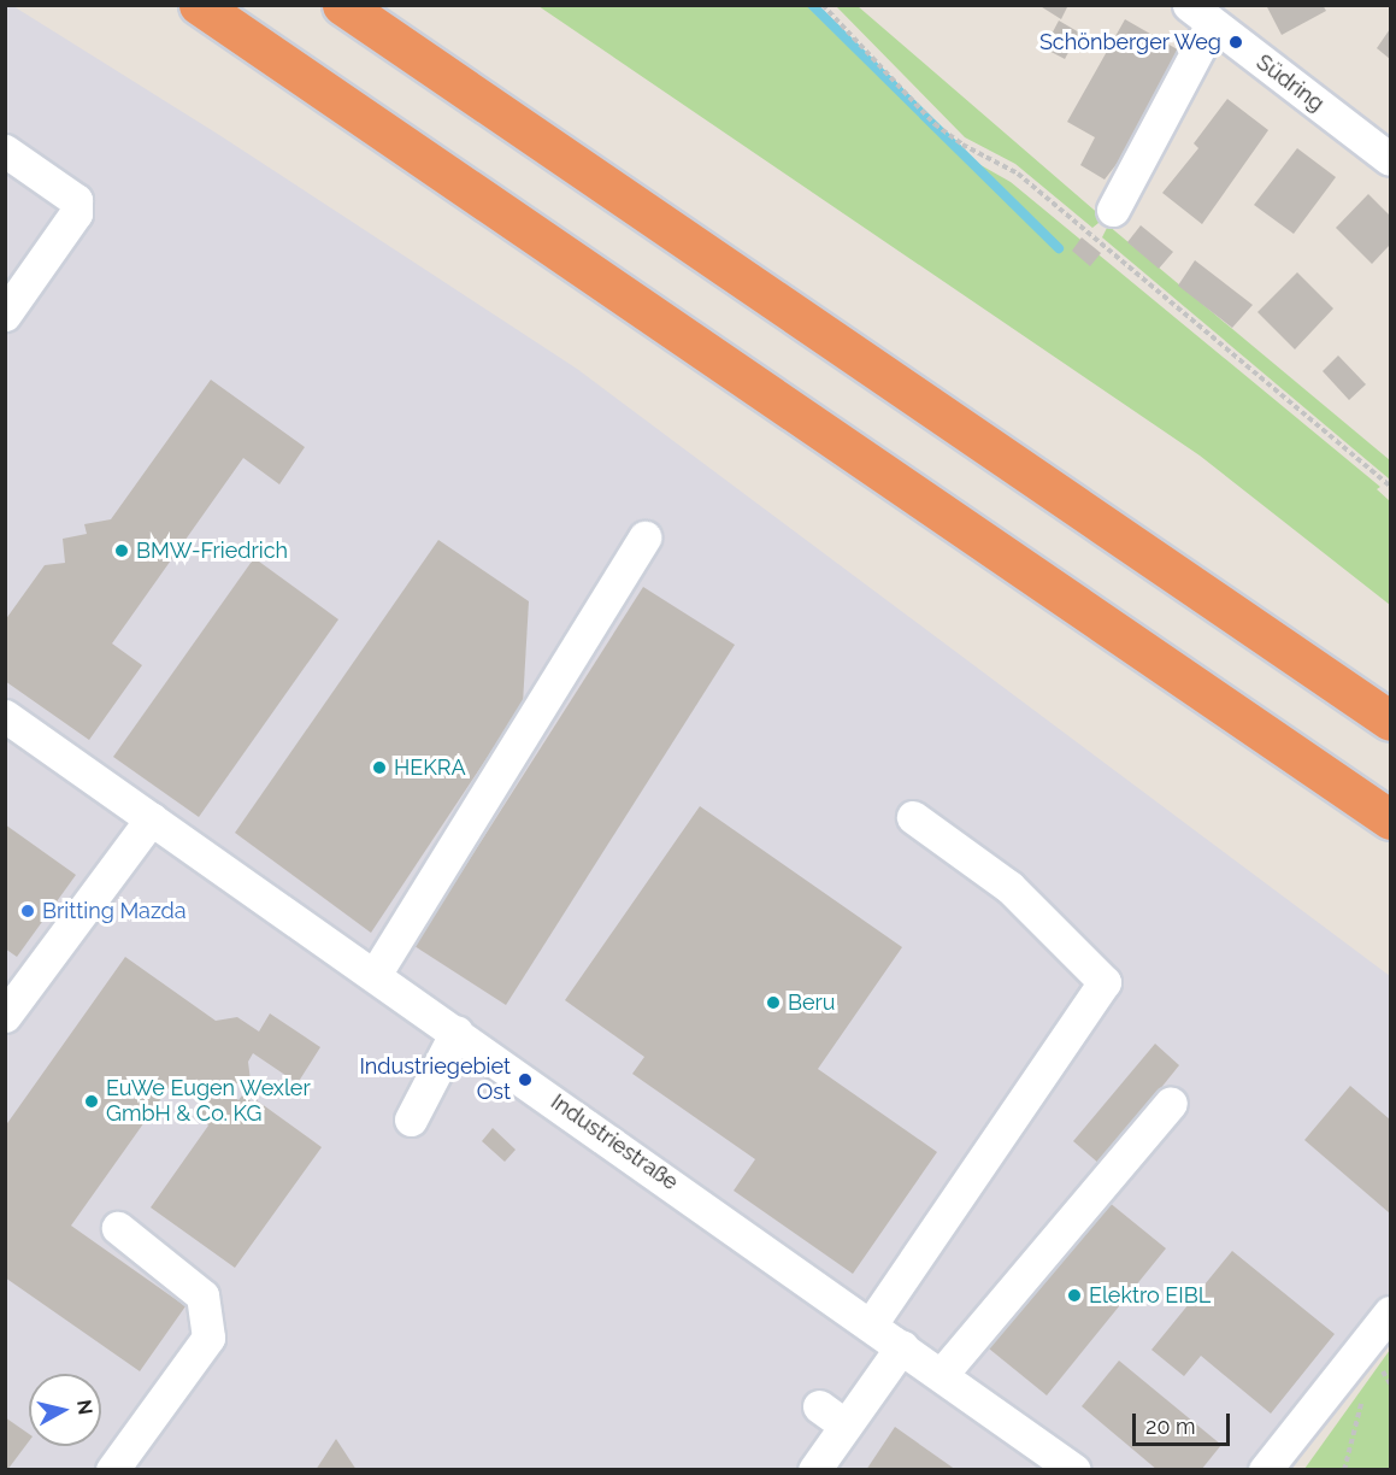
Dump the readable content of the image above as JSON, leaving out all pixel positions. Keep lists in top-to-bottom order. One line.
{"streets":{"street":["Südring","Industriestraße"]},"places":["Schönberger Weg","BMW-Friedrich","HEKRA","Britting Mazda","Beru","Industriegebiet Ost","EuWe Eugen Wexler GmbH & Co. KG","Elektro EIBL"],"scale_bar":"20 m","north":"right"}
